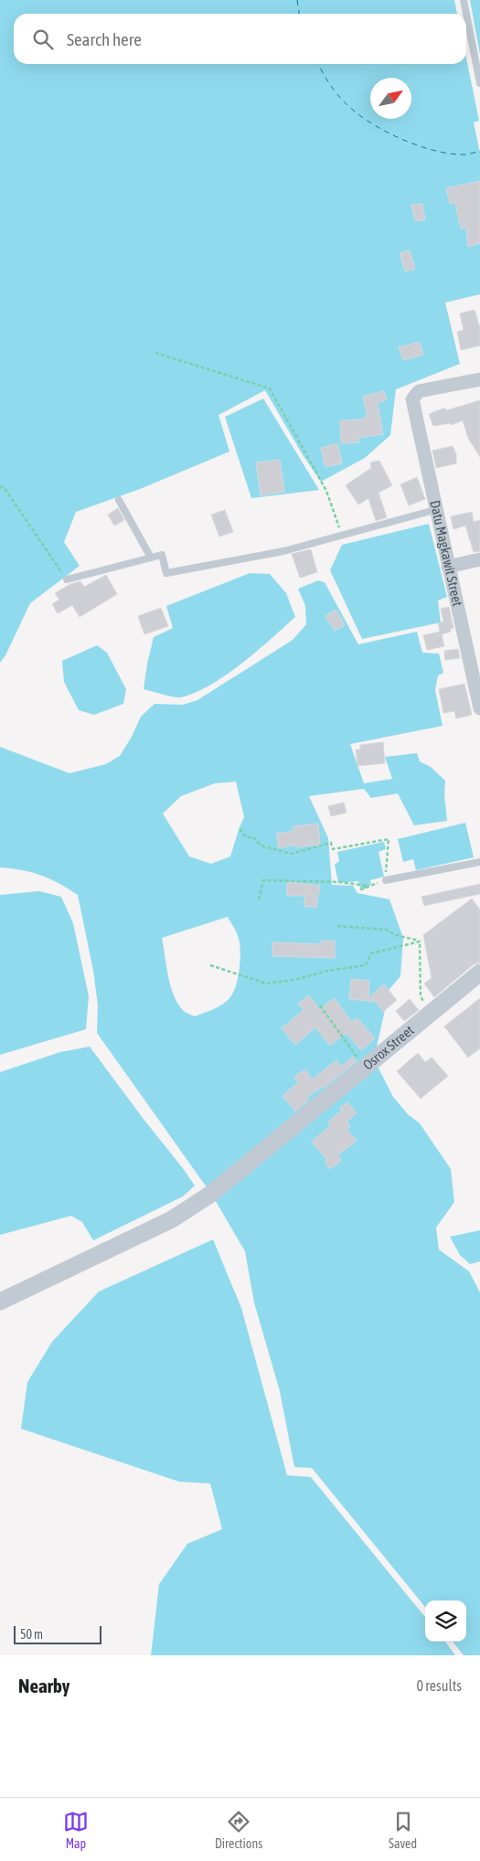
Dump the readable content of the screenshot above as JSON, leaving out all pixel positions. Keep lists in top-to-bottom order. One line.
{"streets":{"street":["Datu Magkawit Street","Osrox Street"]},"scale_bar":"50 m","north":"top right","page":{"search":"Search here","scale":"50 m","heading":["Nearby","0 results"],"nav":["Map","Directions","Saved"]}}
